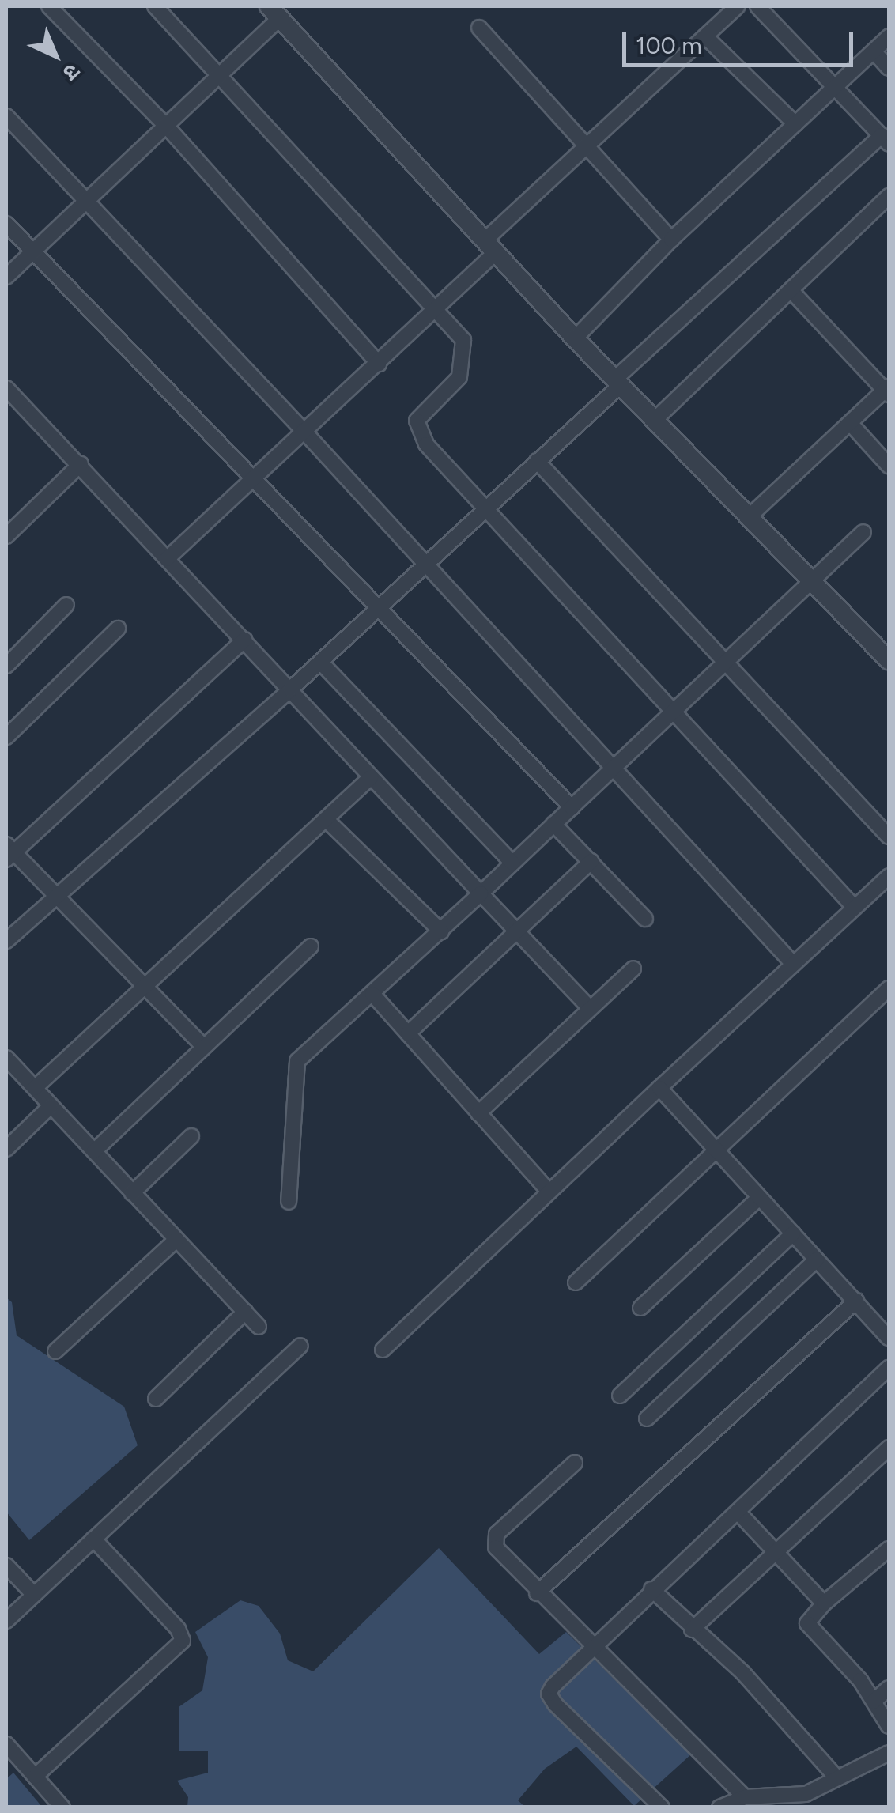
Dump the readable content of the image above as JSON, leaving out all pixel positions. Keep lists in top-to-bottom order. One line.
{"scale_bar":"100 m","north":"bottom right"}
